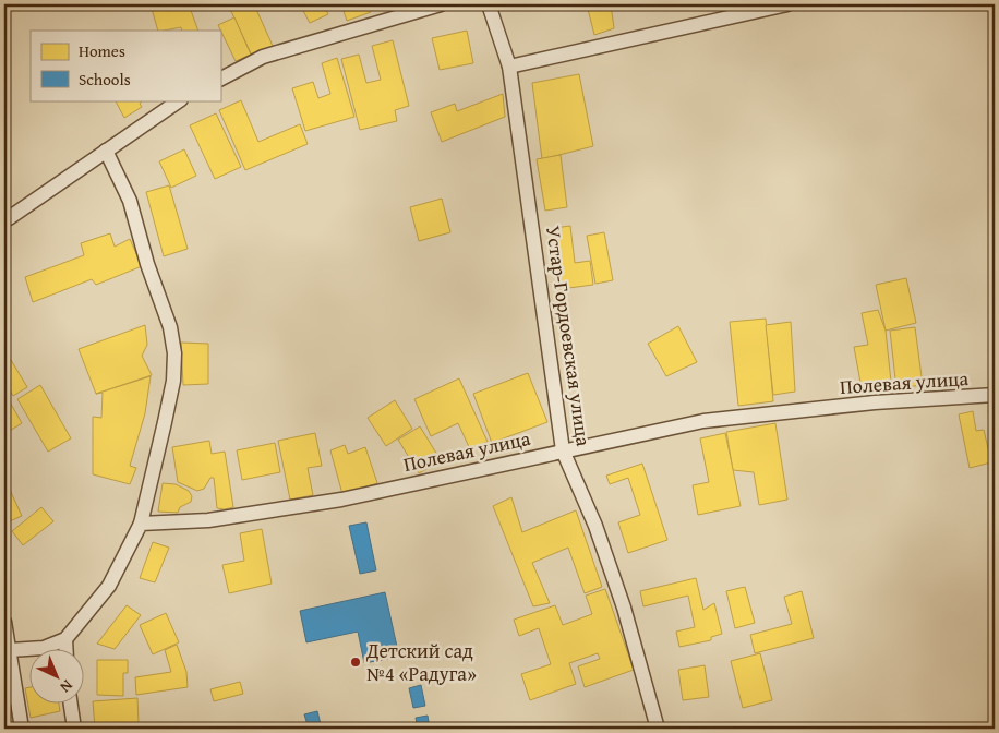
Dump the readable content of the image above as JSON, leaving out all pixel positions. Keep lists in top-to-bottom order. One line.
{"streets":{"street":["Устар-Гордоевская улица","Полевая улица"]},"crossings":[["Устар-Гордоевская улица","Полевая улица"]],"places":["Детский сад №4 «Радуга»"],"legend":["Homes","Schools"],"north":"bottom right"}
